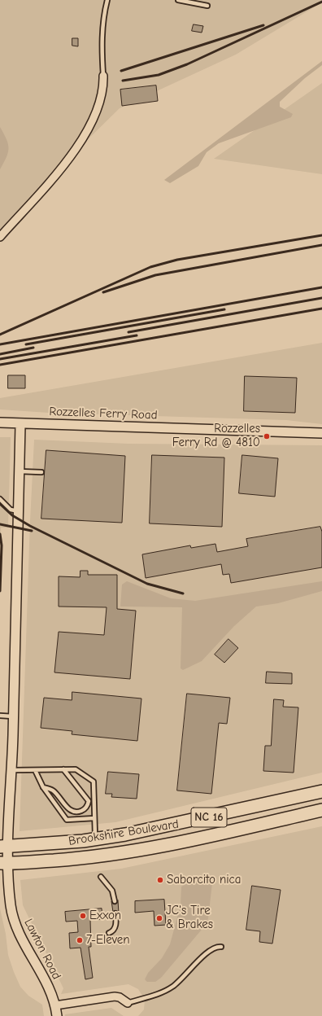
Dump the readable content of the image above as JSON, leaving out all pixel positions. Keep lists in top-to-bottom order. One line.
{"streets":{"highway":["NC 16","Brookshire Boulevard"],"street":["Rozzelles Ferry Road","Lawton Road"]},"crossings":[["Rozzelles Ferry Road","Lawton Road"],["Brookshire Boulevard","Lawton Road"]],"places":["Rozzelles Ferry Rd @ 4810","Saborcito nica","Exxon","JC's Tire & Brakes","7-Eleven"]}
